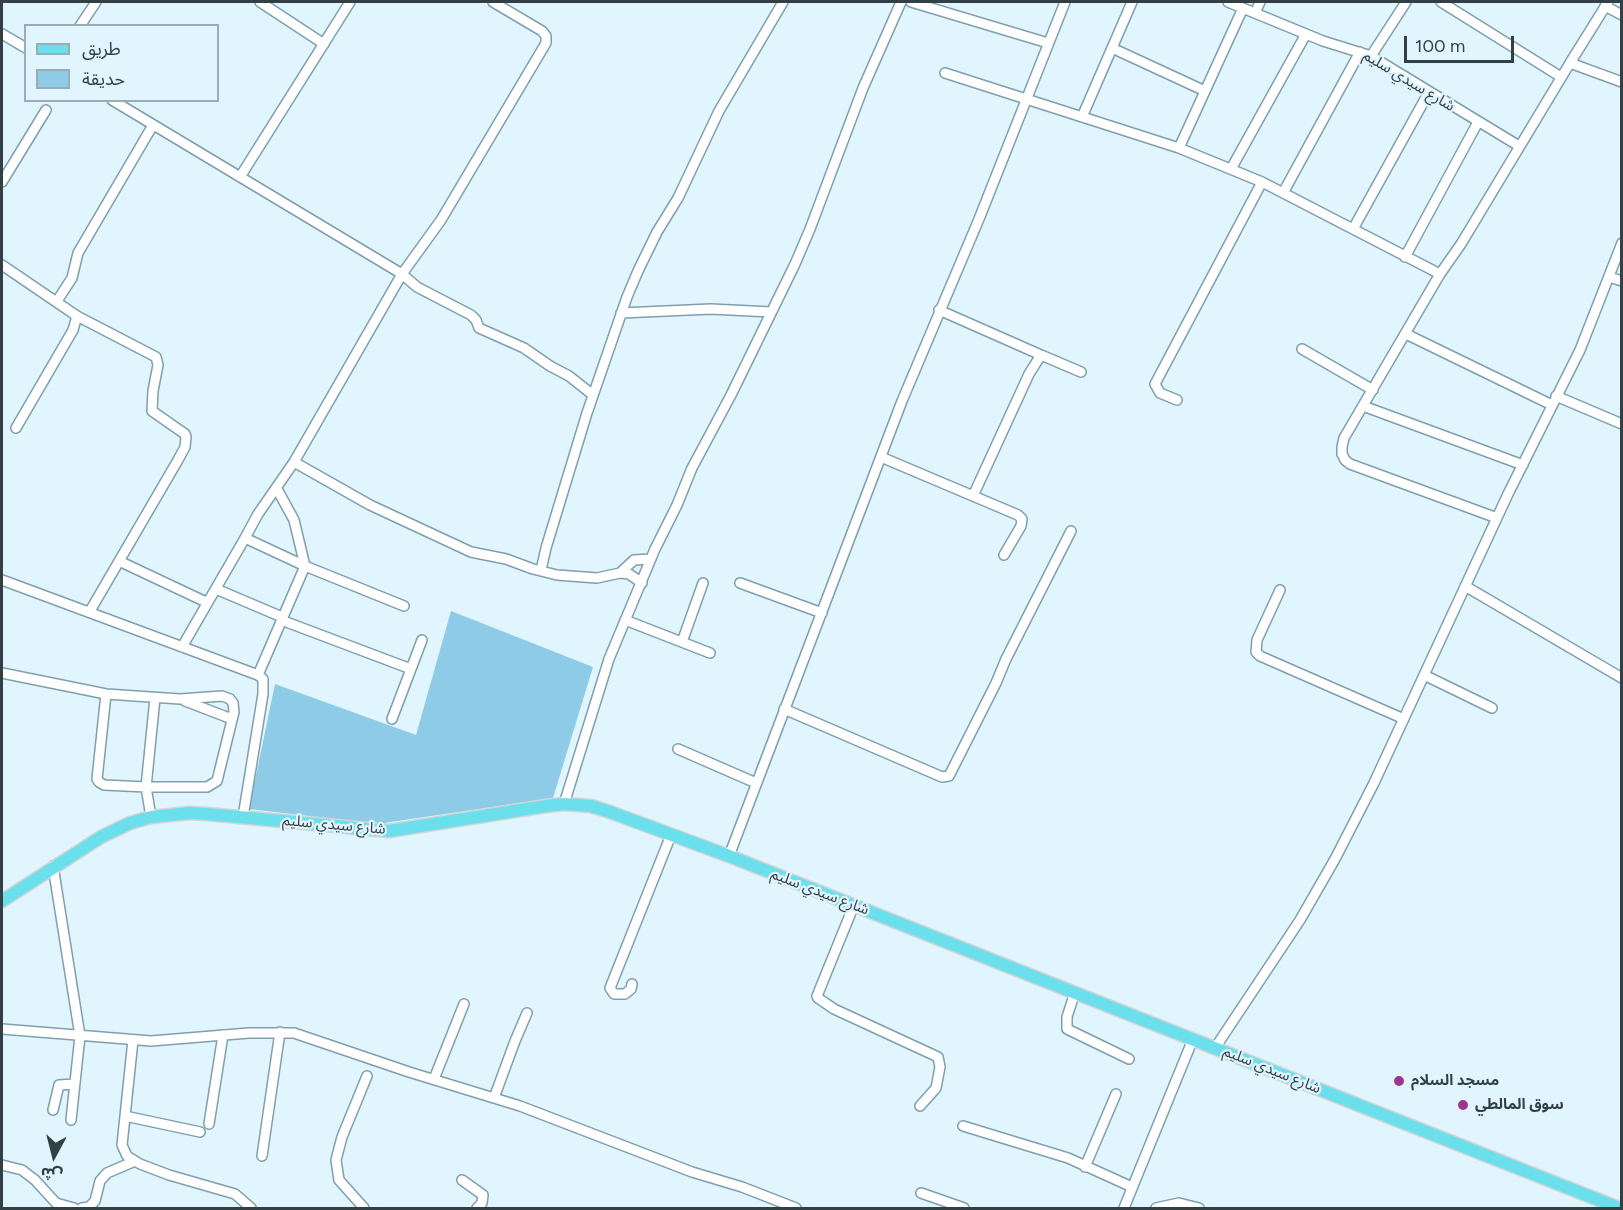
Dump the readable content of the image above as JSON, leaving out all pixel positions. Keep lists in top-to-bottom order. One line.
{"streets":{"main road":["شارع سيدي سليم"]},"places":["مسجد السلام","سوق المالطي"],"legend":["طريق","حديقة"],"scale_bar":"100 m","north":"bottom"}
